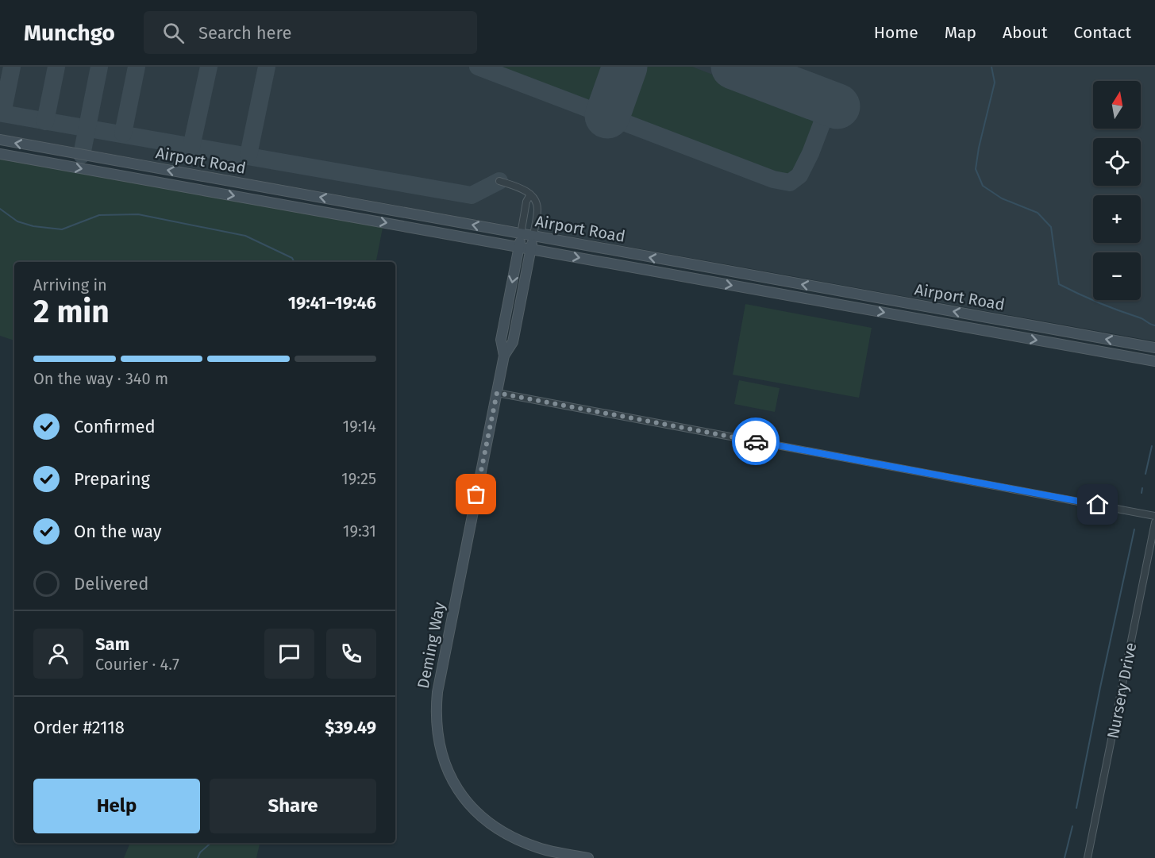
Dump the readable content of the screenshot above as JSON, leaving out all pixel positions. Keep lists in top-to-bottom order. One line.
{"streets":{"street":["Airport Road","Deming Way","Nursery Drive"]},"crossings":[["Airport Road","Deming Way"]],"north":"top","page":{"header":"Munchgo","search":"Search here","nav":["Home","Map","About","Contact"],"map_buttons":["+","−"],"heading":["2 min","Arriving in","19:41–19:46"],"panel":["Sam","Courier · 4.7","Order #2118","$39.49"],"bar":"On the way · 340 m","list":[["Confirmed","19:14"],["Preparing","19:25"],["On the way","19:31"],"Delivered"],"buttons":["Help","Share"]}}
